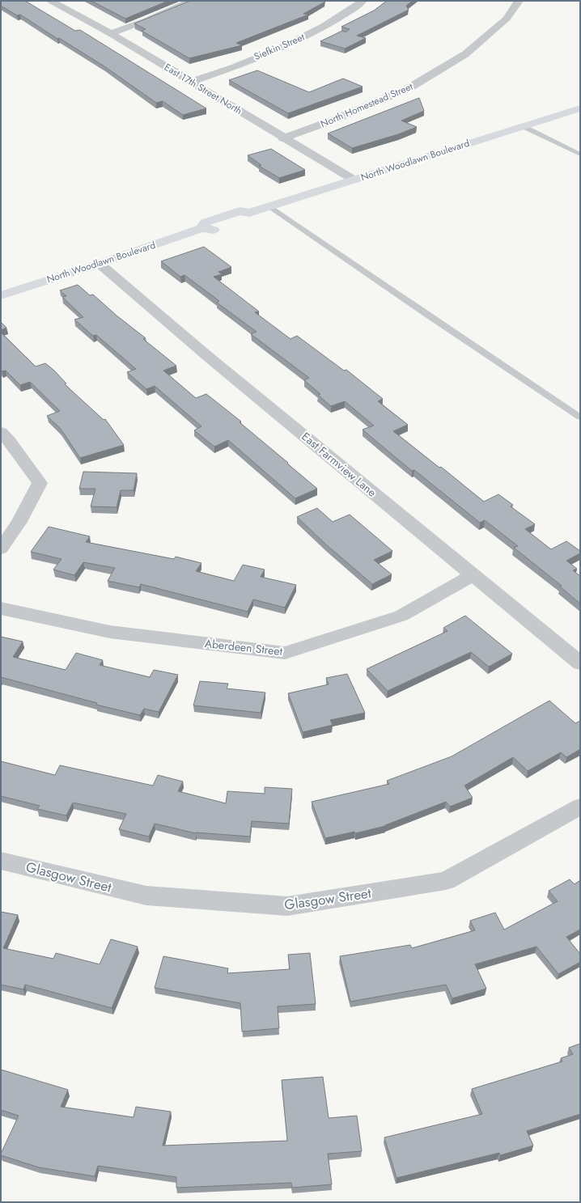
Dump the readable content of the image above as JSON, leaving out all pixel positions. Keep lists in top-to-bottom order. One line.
{"streets":{"main road":["North Woodlawn Boulevard"],"street":["Siefkin Street","East 17th Street North","North Homestead Street","East Farmview Lane","Aberdeen Street","Glasgow Street"]},"crossings":[["Siefkin Street","East 17th Street North"],["East 17th Street North","North Homestead Street"],["East 17th Street North","North Woodlawn Boulevard"],["North Woodlawn Boulevard","East Farmview Lane"],["East Farmview Lane","Aberdeen Street"]]}
